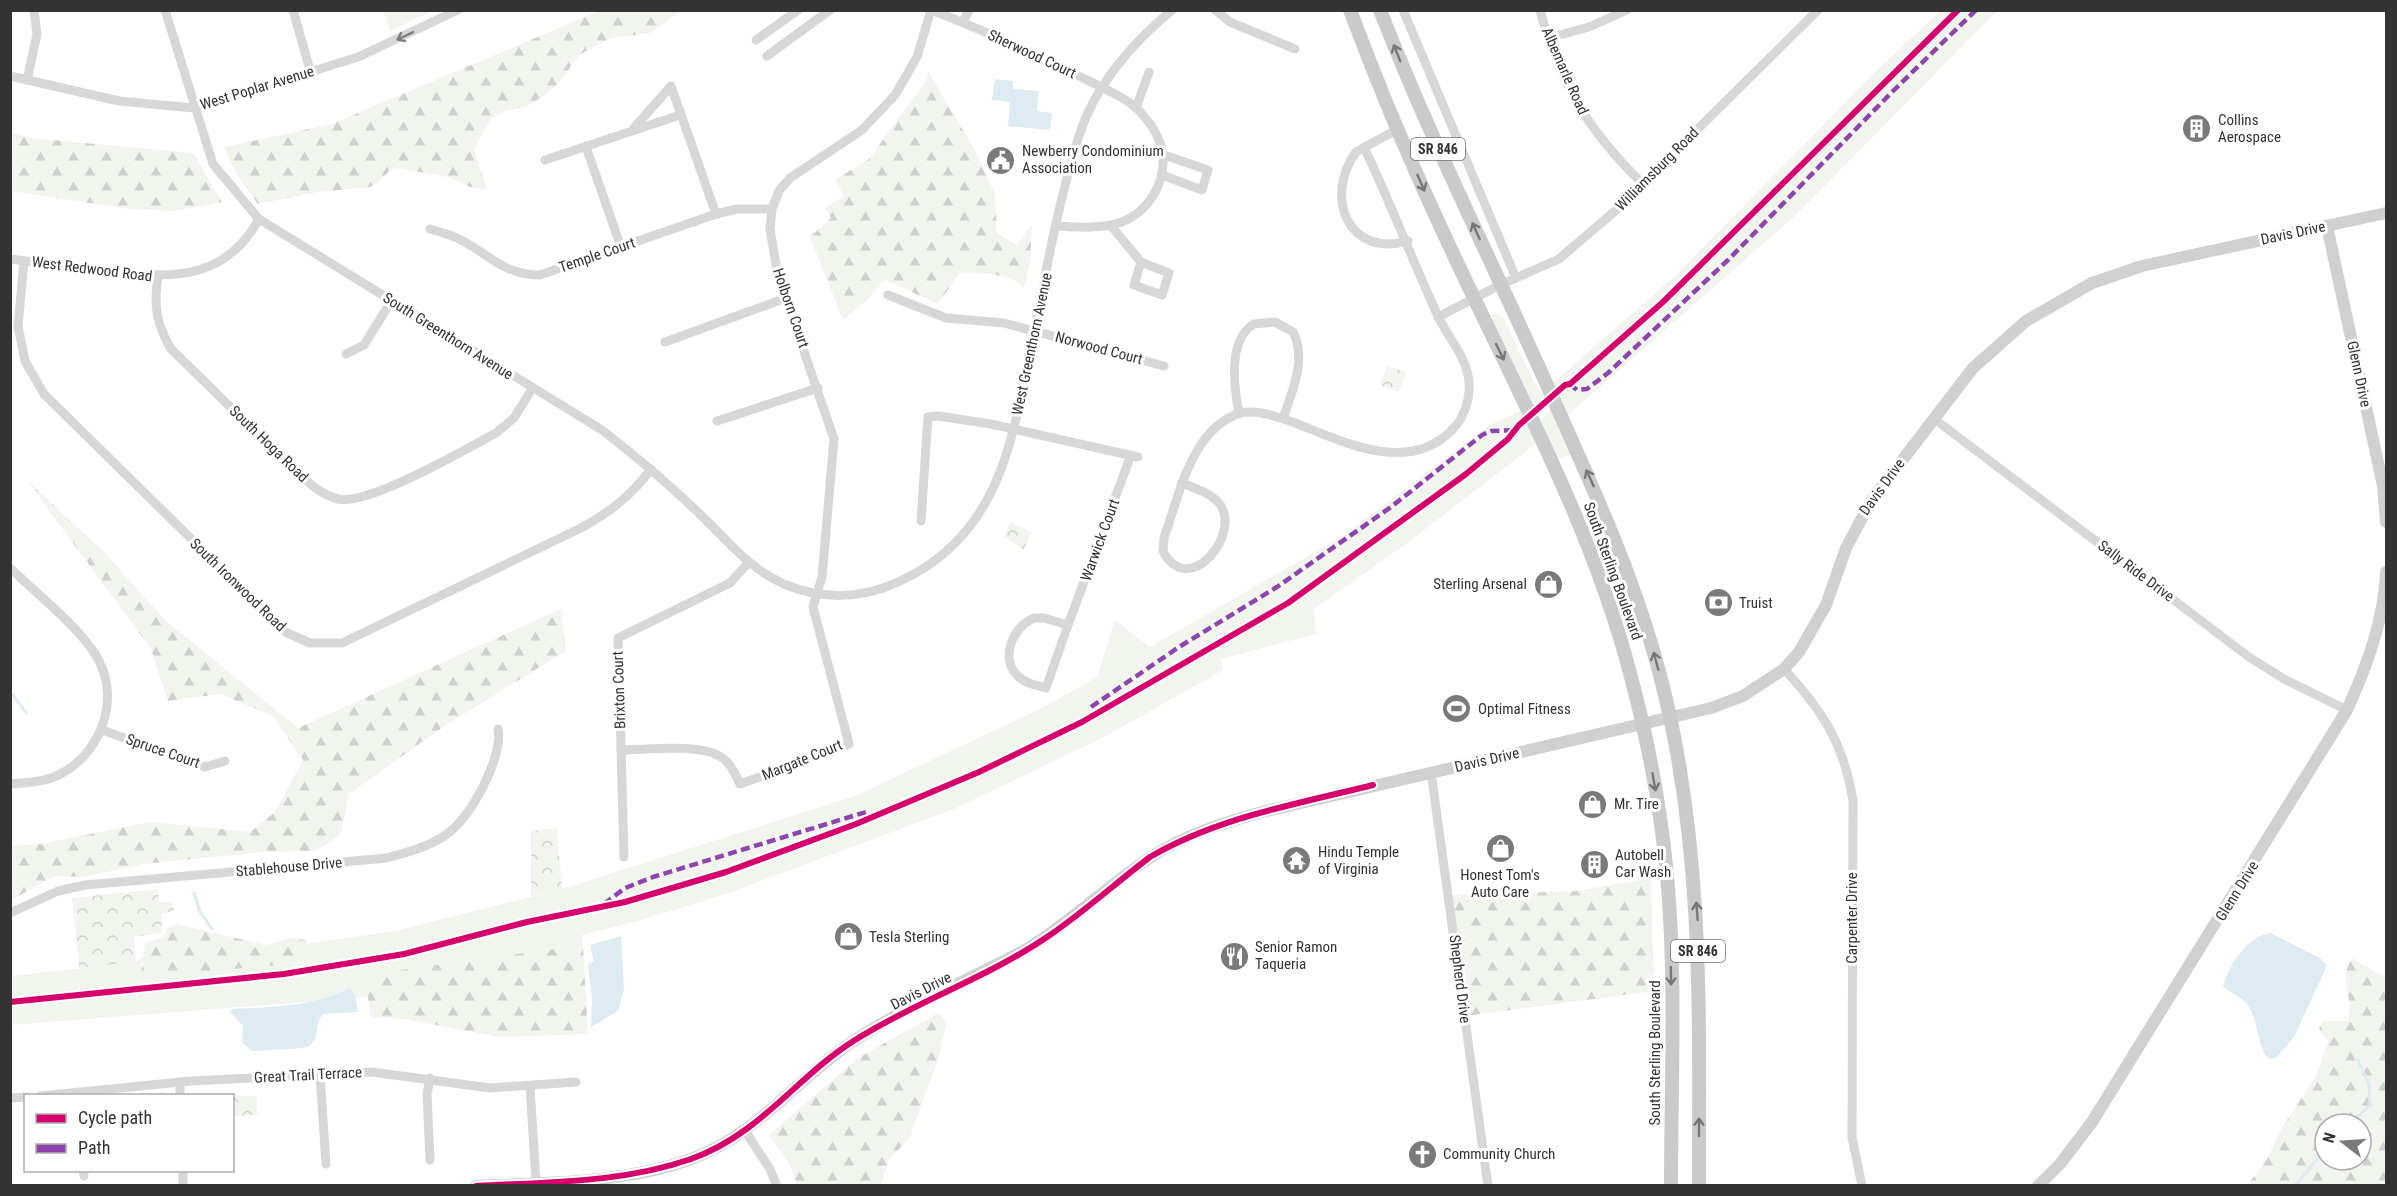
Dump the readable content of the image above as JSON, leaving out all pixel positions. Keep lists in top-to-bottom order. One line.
{"streets":{"main road":["SR 846","South Sterling Boulevard"],"street":["Sherwood Court","Albemarle Road","West Poplar Avenue","Williamsburg Road","Davis Drive","Temple Court","West Redwood Road","Holborn Court","South Greenthorn Avenue","West Greenthorn Avenue","Norwood Court","Glenn Drive","South Hoga Road","Warwick Court","Sally Ride Drive","South Ironwood Road","Brixton Court","Spruce Court","Margate Court","Stablehouse Drive","Carpenter Drive","Shepherd Drive","Great Trail Terrace"]},"crossings":[["Sherwood Court","Holborn Court"],["Sherwood Court","West Greenthorn Avenue"],["Albemarle Road","Williamsburg Road"],["West Poplar Avenue","South Greenthorn Avenue"],["Williamsburg Road","South Sterling Boulevard"],["Davis Drive","Glenn Drive"],["Davis Drive","South Sterling Boulevard"],["Davis Drive","Sally Ride Drive"],["Davis Drive","Carpenter Drive"],["Davis Drive","Shepherd Drive"],["Temple Court","Holborn Court"],["West Redwood Road","South Greenthorn Avenue"],["West Redwood Road","South Hoga Road"],["West Redwood Road","South Ironwood Road"],["Holborn Court","South Greenthorn Avenue"],["Holborn Court","West Greenthorn Avenue"],["Holborn Court","Margate Court"],["South Greenthorn Avenue","West Greenthorn Avenue"],["South Greenthorn Avenue","South Hoga Road"],["South Greenthorn Avenue","South Ironwood Road"],["South Greenthorn Avenue","Brixton Court"],["South Greenthorn Avenue","Margate Court"],["West Greenthorn Avenue","Norwood Court"],["West Greenthorn Avenue","Warwick Court"],["West Greenthorn Avenue","Margate Court"],["Glenn Drive","Sally Ride Drive"],["Brixton Court","Margate Court"]],"places":{"building":["Collins Aerospace","Autobell Car Wash"],"public building":["Newberry Condominium Association"],"shop":["Sterling Arsenal","Mr. Tire","Honest Tom's Auto Care","Tesla Sterling"],"bank":["Truist"],"sports":["Optimal Fitness"],"temple":["Hindu Temple of Virginia"],"restaurant":["Senior Ramon Taqueria"],"church":["Community Church"]},"legend":["Cycle path","Path"],"north":"left"}
